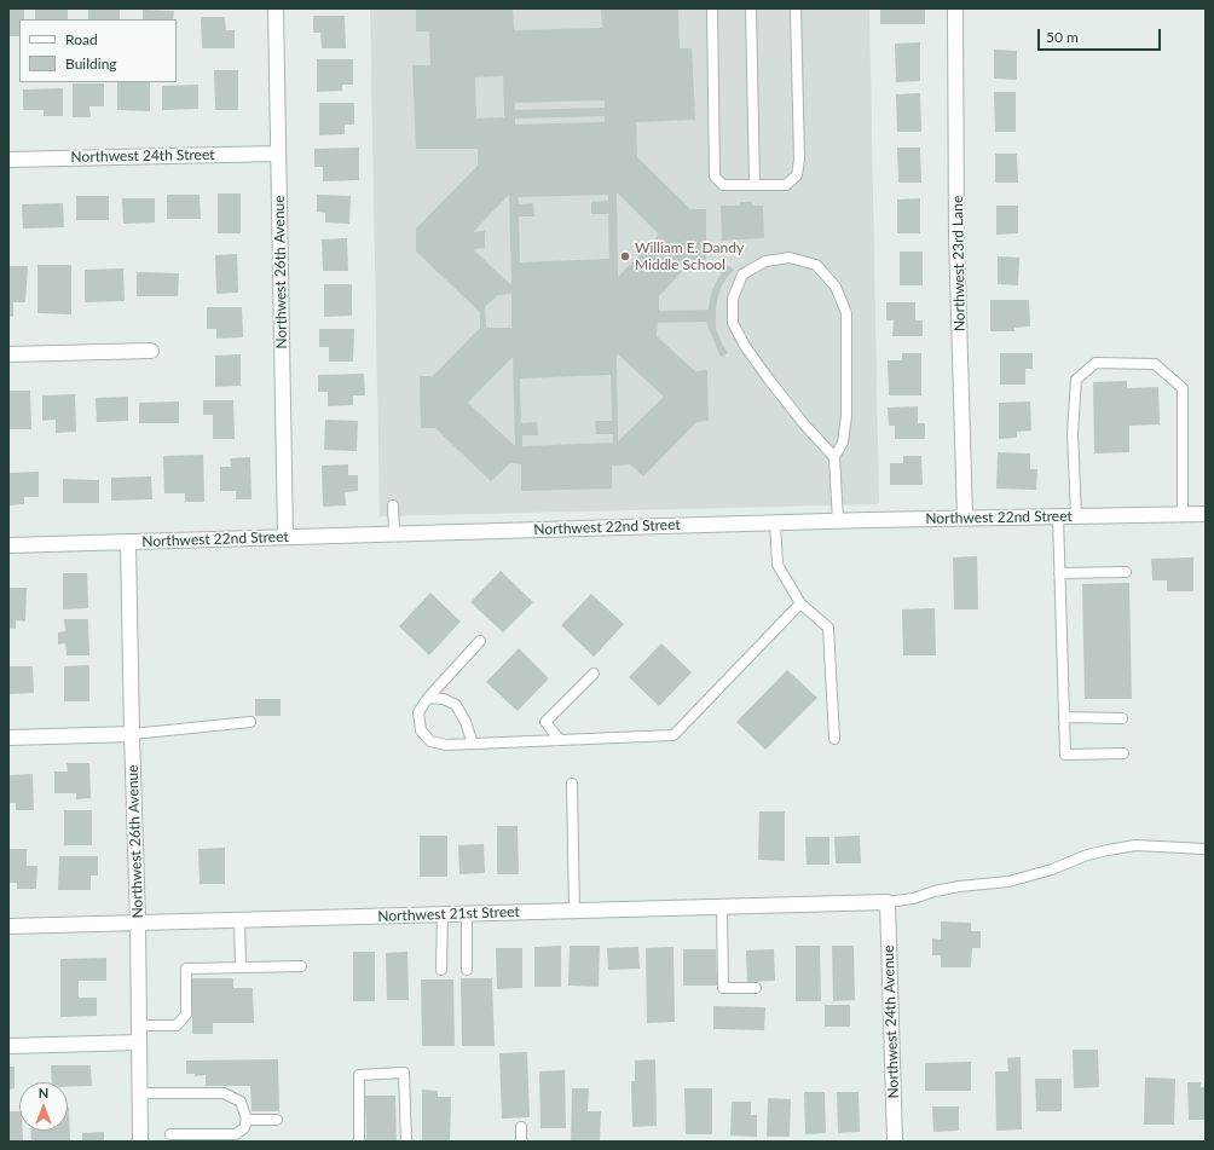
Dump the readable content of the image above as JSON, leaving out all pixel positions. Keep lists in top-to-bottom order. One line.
{"streets":{"street":["Northwest 24th Street","Northwest 23rd Lane","Northwest 26th Avenue","Northwest 22nd Street","Northwest 21st Street","Northwest 24th Avenue"]},"crossings":[["Northwest 24th Street","Northwest 26th Avenue"],["Northwest 23rd Lane","Northwest 22nd Street"],["Northwest 26th Avenue","Northwest 22nd Street"],["Northwest 26th Avenue","Northwest 21st Street"],["Northwest 21st Street","Northwest 24th Avenue"]],"places":["William E. Dandy Middle School"],"legend":["Road","Building"],"scale_bar":"50 m","north":"top"}
